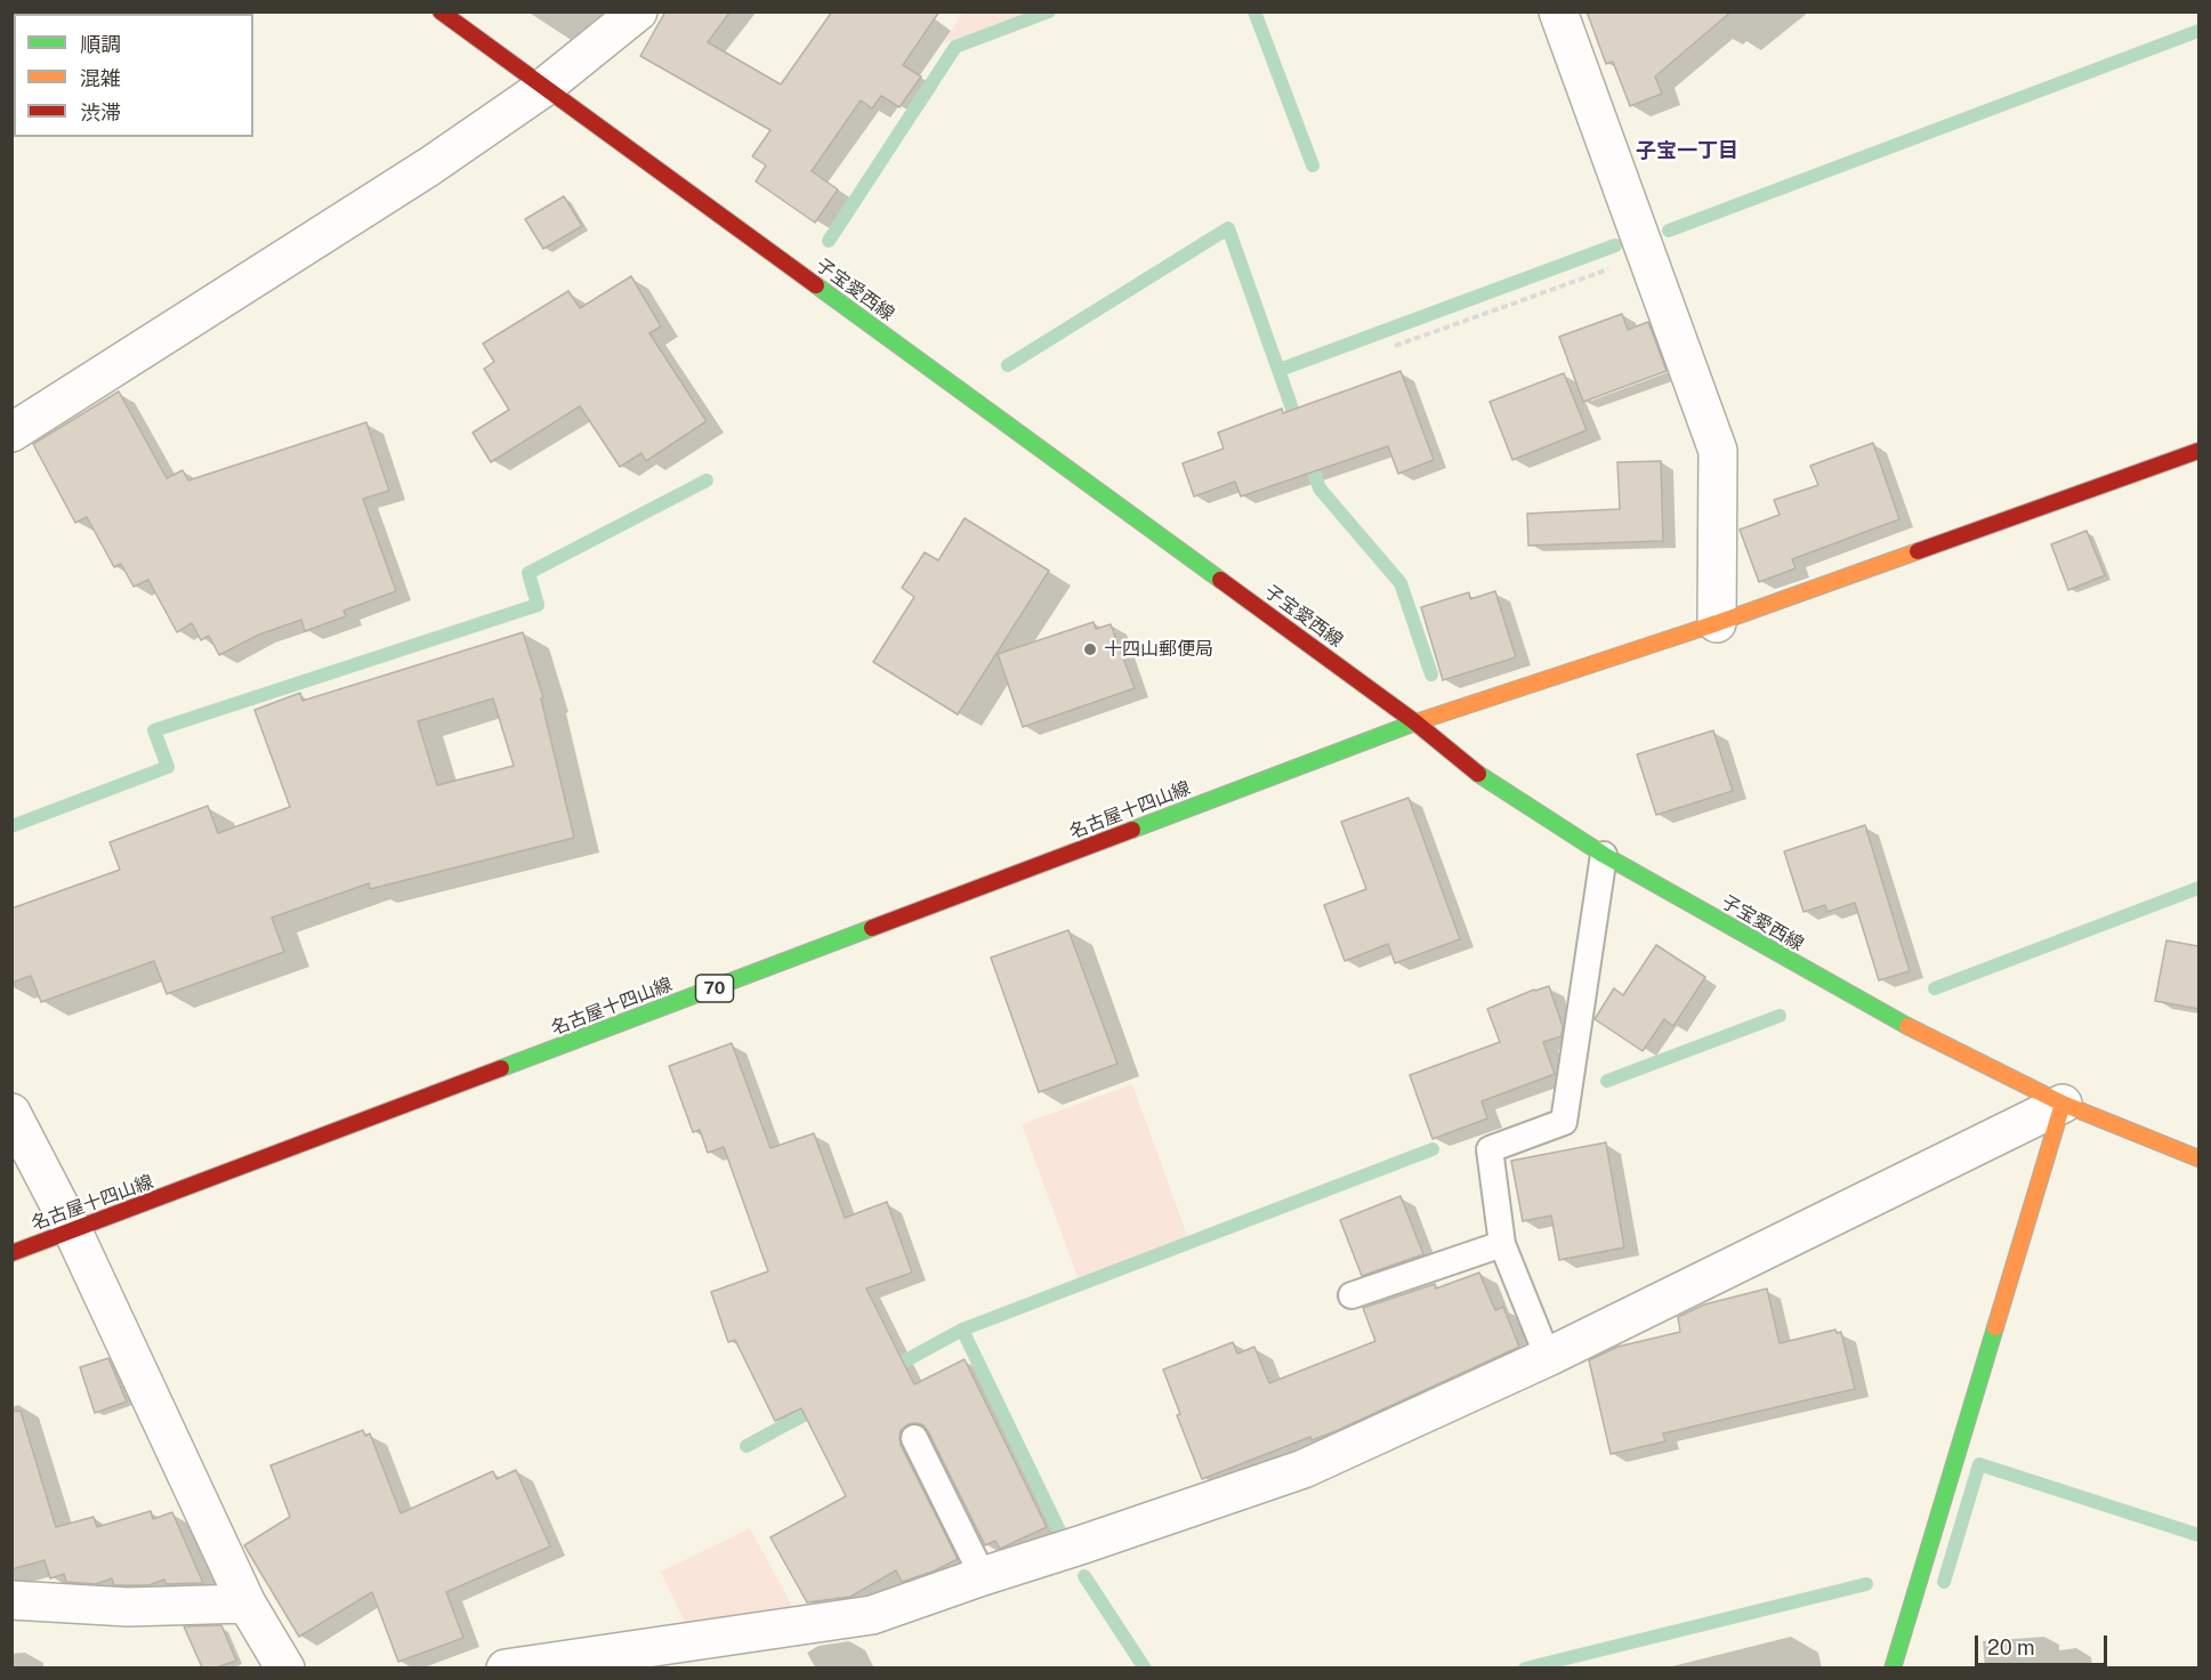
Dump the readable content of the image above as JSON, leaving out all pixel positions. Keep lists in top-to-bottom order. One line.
{"streets":{"main road":["子宝愛西線","名古屋十四山線","70"]},"crossings":[["子宝愛西線","名古屋十四山線"]],"districts":["子宝一丁目"],"places":["十四山郵便局"],"legend":["順調","混雑","渋滞"],"scale_bar":"20 m"}
